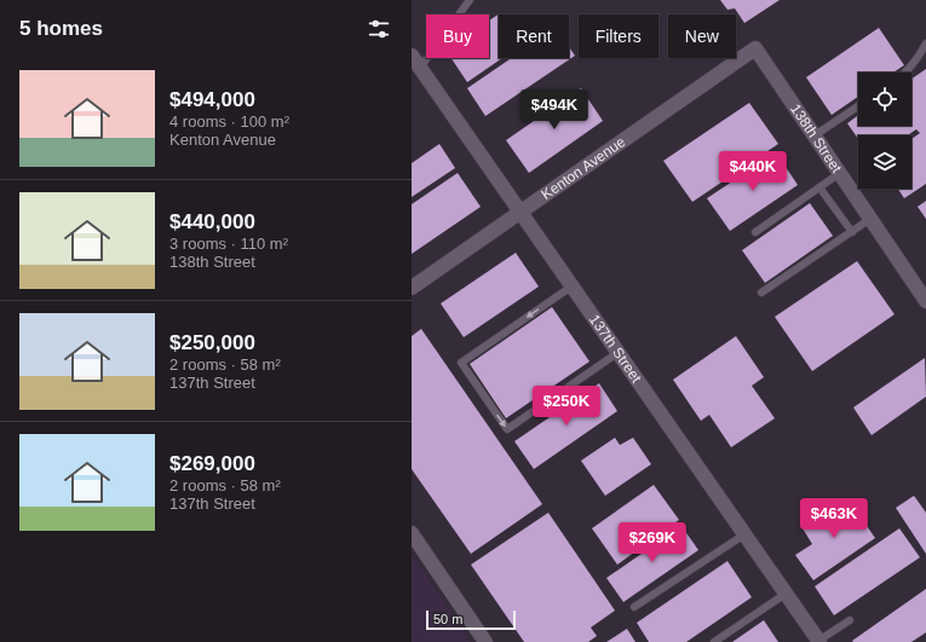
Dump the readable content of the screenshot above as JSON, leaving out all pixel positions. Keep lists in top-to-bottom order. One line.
{"streets":{"street":["138th Street","Kenton Avenue","137th Street"]},"crossings":[["138th Street","Kenton Avenue"],["Kenton Avenue","137th Street"]],"scale_bar":"50 m","page":{"heading":"5 homes","chip":["Buy","Rent","Filters","New"],"list":[{"name":"$494,000","note":"4 rooms · 100 m² · Kenton Avenue"},{"name":"$440,000","note":"3 rooms · 110 m² · 138th Street"},{"name":"$250,000","note":"2 rooms · 58 m² · 137th Street"},{"name":"$269,000","note":"2 rooms · 58 m² · 137th Street"}],"price":["$494K","$440K","$250K","$463K","$269K"],"scale":"50 m"}}
